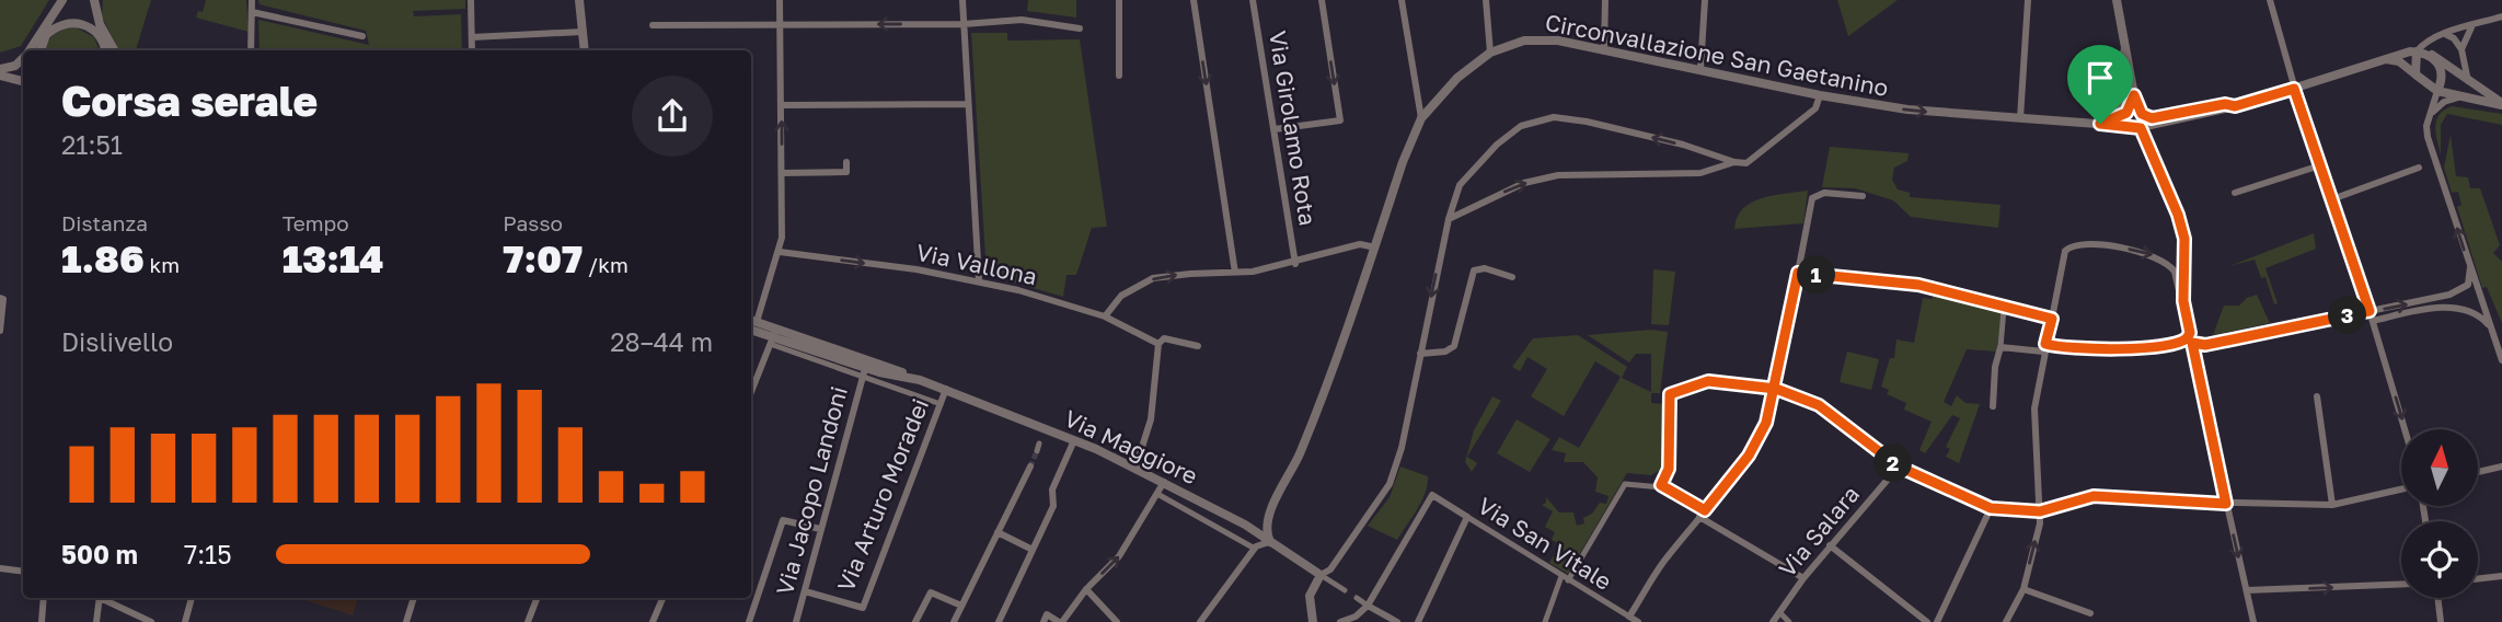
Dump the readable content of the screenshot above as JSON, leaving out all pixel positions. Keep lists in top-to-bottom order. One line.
{"streets":{"street":["Circonvallazione San Gaetanino","Via Girolamo Rota","Via Vallona","Via Maggiore","Via Jacopo Landoni","Via Arturo Moradei","Via Salara","Via San Vitale"]},"crossings":[["Via Maggiore","Via Jacopo Landoni"],["Via Maggiore","Via Arturo Moradei"],["Via Jacopo Landoni","Via Arturo Moradei"]],"one_way":["Via Vallona"],"north":"top","page":{"heading":["Corsa serale","21:51"],"stats":[["Distanza","1.86 km"],["Tempo","13:14"],["Passo","7:07 /km"]],"pins":["1","3","2"],"chart":["Dislivello","28–44 m"],"list":[{"name":"500 m","note":"7:15"}]}}
